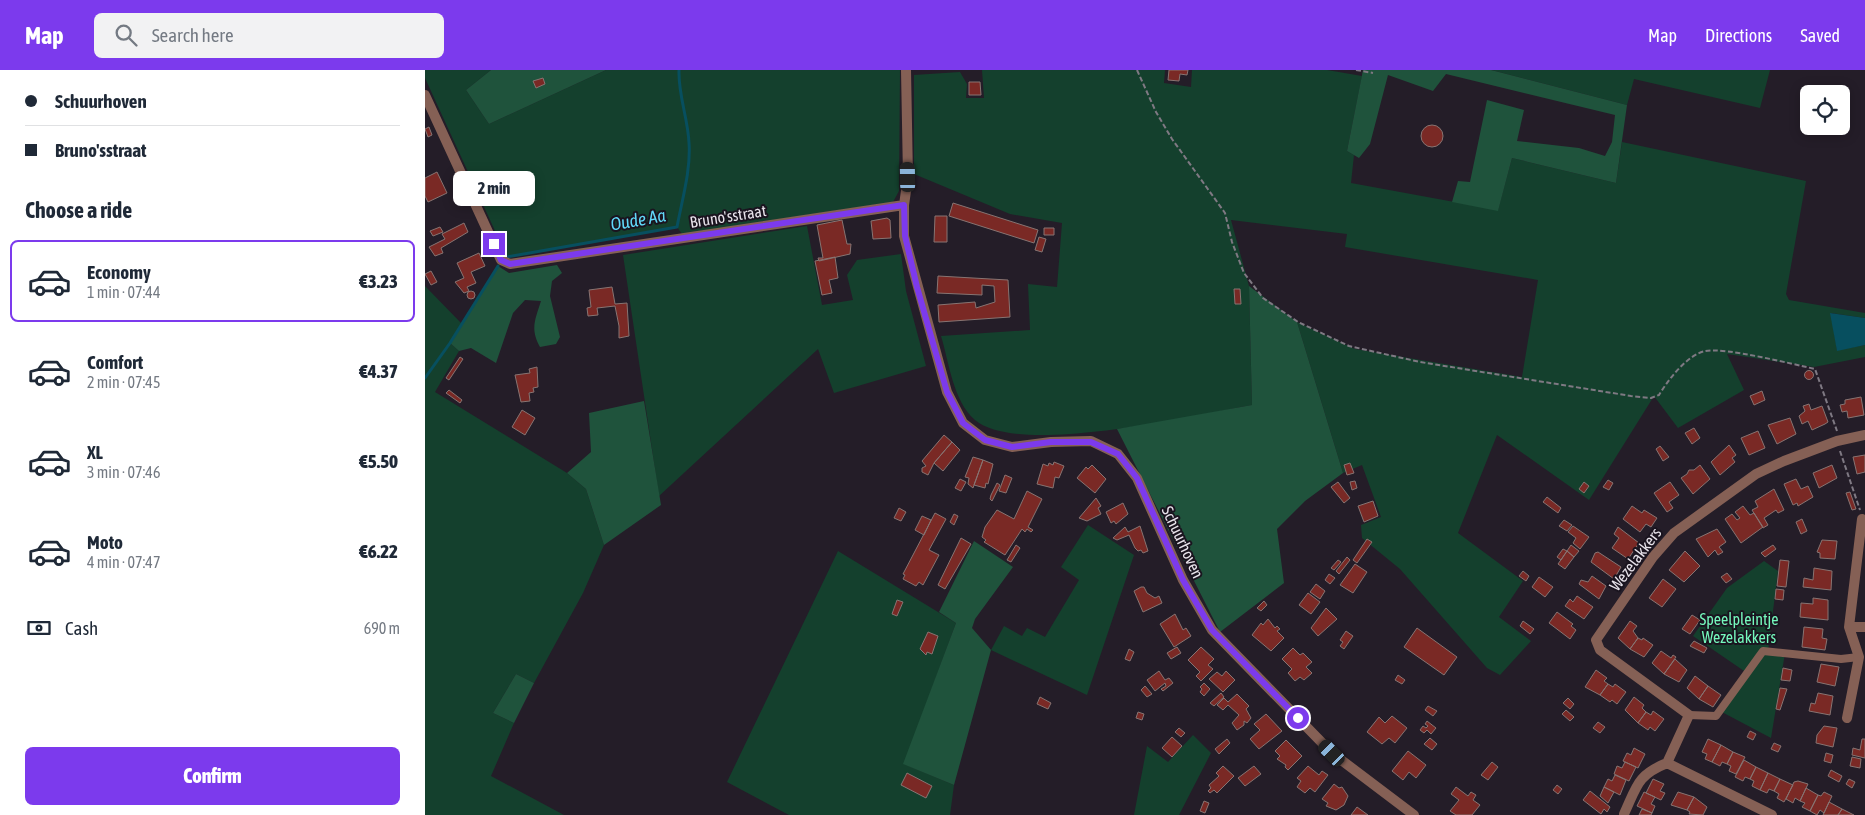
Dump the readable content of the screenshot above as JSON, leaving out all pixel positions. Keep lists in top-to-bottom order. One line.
{"streets":{"street":["Bruno'sstraat","Schuurhoven","Wezelakkers"]},"crossings":[["Bruno'sstraat","Schuurhoven"]],"water":["Oude Aa"],"parks":["Speelpleintje Wezelakkers"],"page":{"header":"Map","search":"Search here","nav":["Map","Directions","Saved"],"banner":["Schuurhoven","Bruno'sstraat"],"bubble":"2 min","heading":"Choose a ride","list":[{"name":"Economy","note":"1 min · 07:44","value":"€3.23"},{"name":"Comfort","note":"2 min · 07:45","value":"€4.37"},{"name":"XL","note":"3 min · 07:46","value":"€5.50"},{"name":"Moto","note":"4 min · 07:47","value":"€6.22"}],"pay":["Cash","690 m"],"buttons":"Confirm"}}
